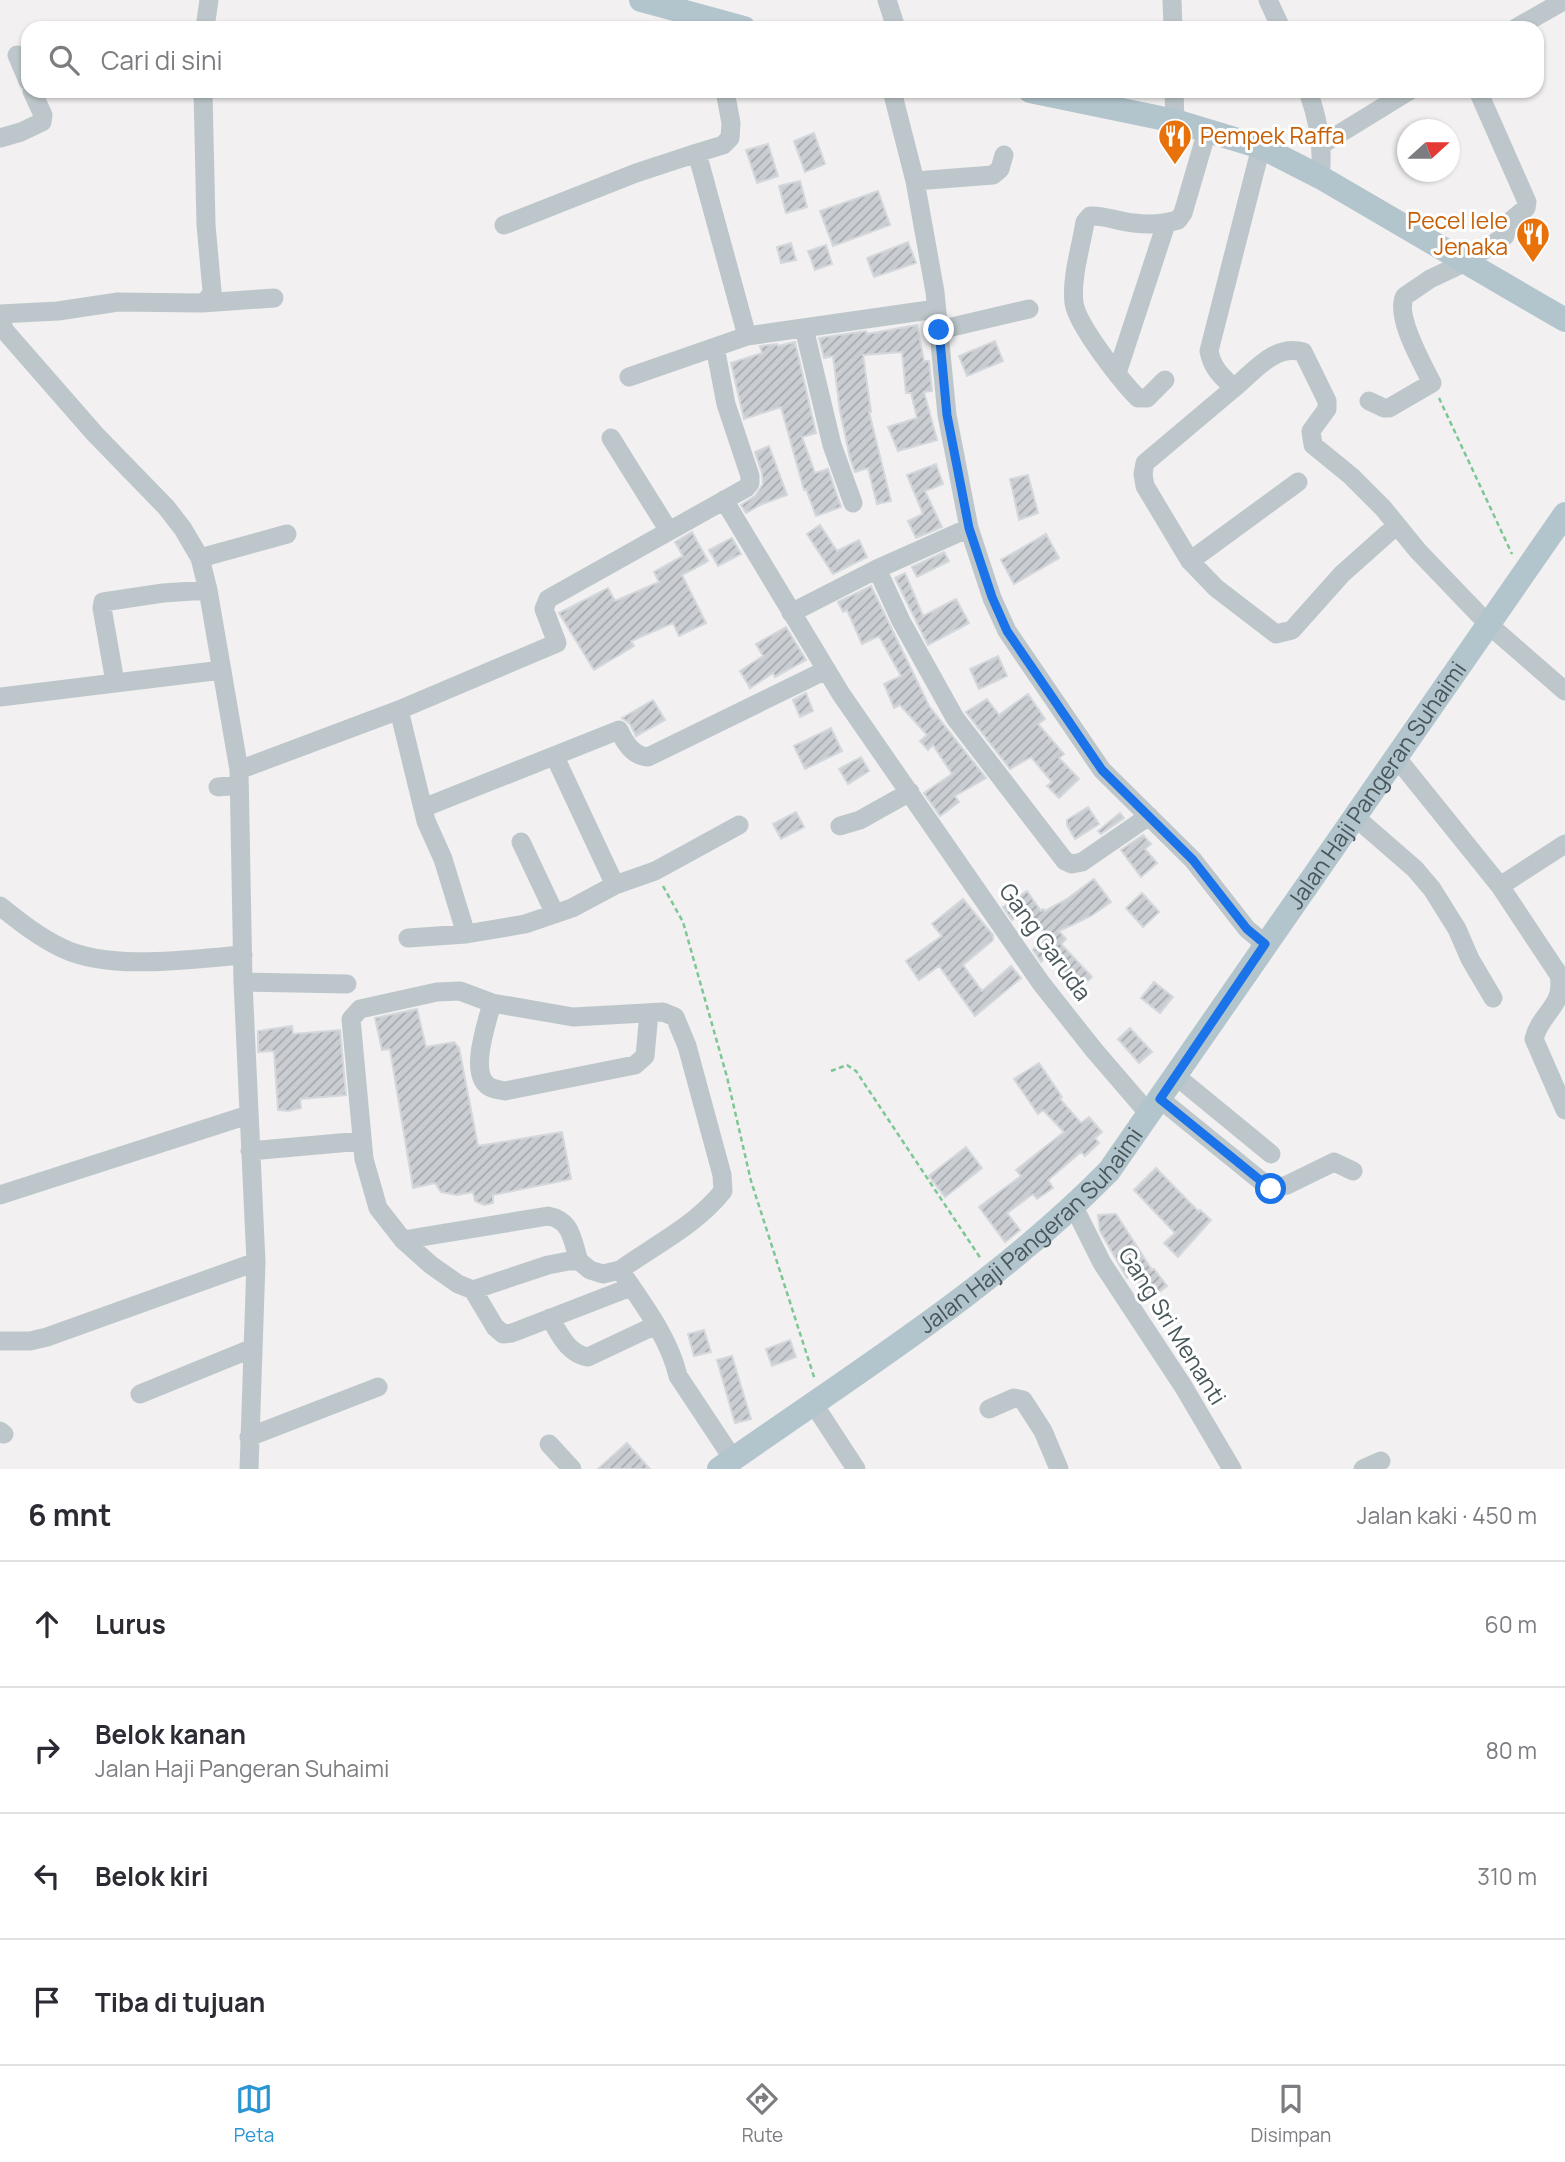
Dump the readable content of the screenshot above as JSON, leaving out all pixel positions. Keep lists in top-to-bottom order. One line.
{"streets":{"main road":["Jalan Haji Pangeran Suhaimi"],"street":["Gang Garuda","Gang Sri Menanti"]},"crossings":[["Jalan Haji Pangeran Suhaimi","Gang Garuda"],["Jalan Haji Pangeran Suhaimi","Gang Sri Menanti"]],"places":{"restaurant":["Pempek Raffa","Pecel lele Jenaka"]},"north":"right","page":{"search":"Cari di sini","heading":["6 mnt","Jalan kaki · 450 m"],"list":[["Lurus","60 m"],["Belok kanan","Jalan Haji Pangeran Suhaimi","80 m"],["Belok kiri","310 m"],"Tiba di tujuan"],"nav":["Peta","Rute","Disimpan"]}}
